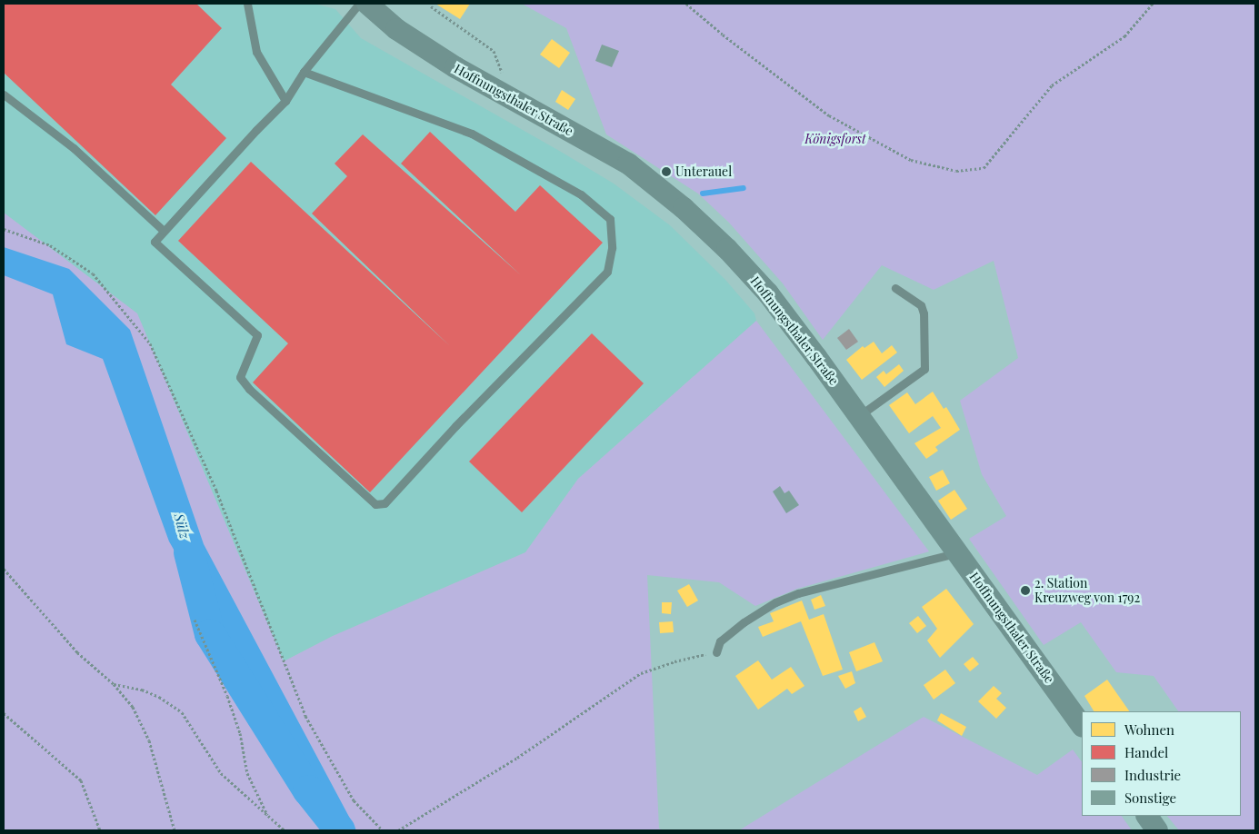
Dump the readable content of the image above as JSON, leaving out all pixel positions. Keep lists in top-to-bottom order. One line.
{"streets":{"main road":["Hoffnungsthaler Straße"]},"water":["Sülz"],"parks":["Königsforst"],"places":["Unterauel","2. Station Kreuzweg von 1792"],"legend":["Wohnen","Handel","Industrie","Sonstige"]}
